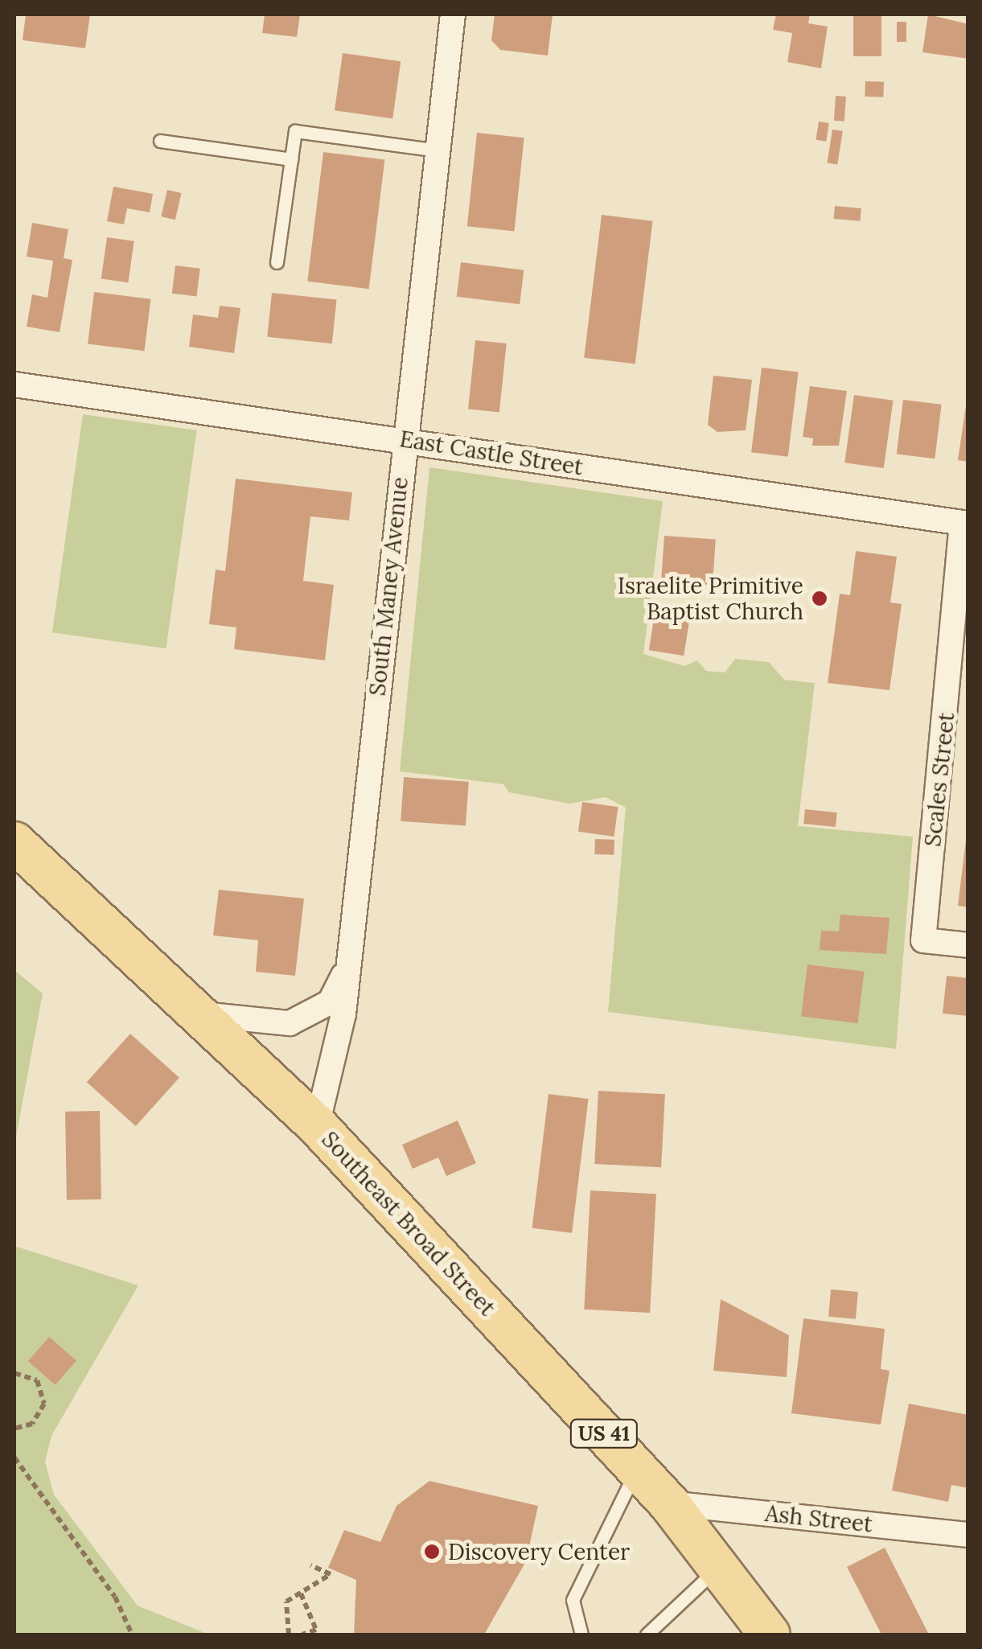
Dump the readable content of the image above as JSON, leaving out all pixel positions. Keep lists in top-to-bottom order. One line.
{"streets":{"main road":["Southeast Broad Street","US 41"],"street":["East Castle Street","South Maney Avenue","Scales Street","Ash Street"]},"crossings":[["East Castle Street","South Maney Avenue"],["East Castle Street","Scales Street"],["South Maney Avenue","Southeast Broad Street"],["Southeast Broad Street","Ash Street"]],"places":["Israelite Primitive Baptist Church","Discovery Center"]}
